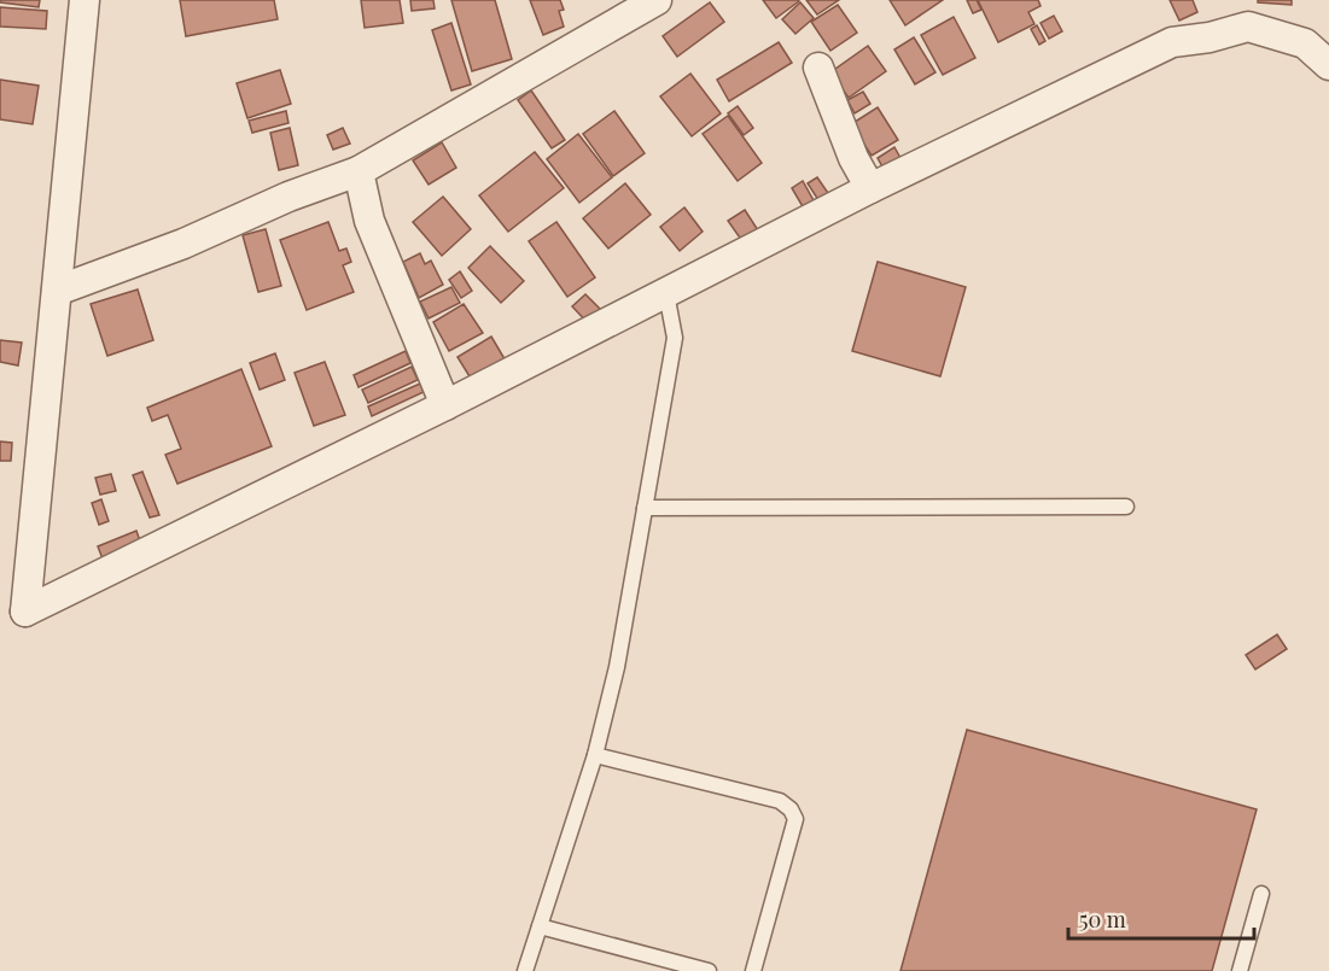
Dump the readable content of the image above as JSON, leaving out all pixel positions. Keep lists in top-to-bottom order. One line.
{"scale_bar":"50 m"}
